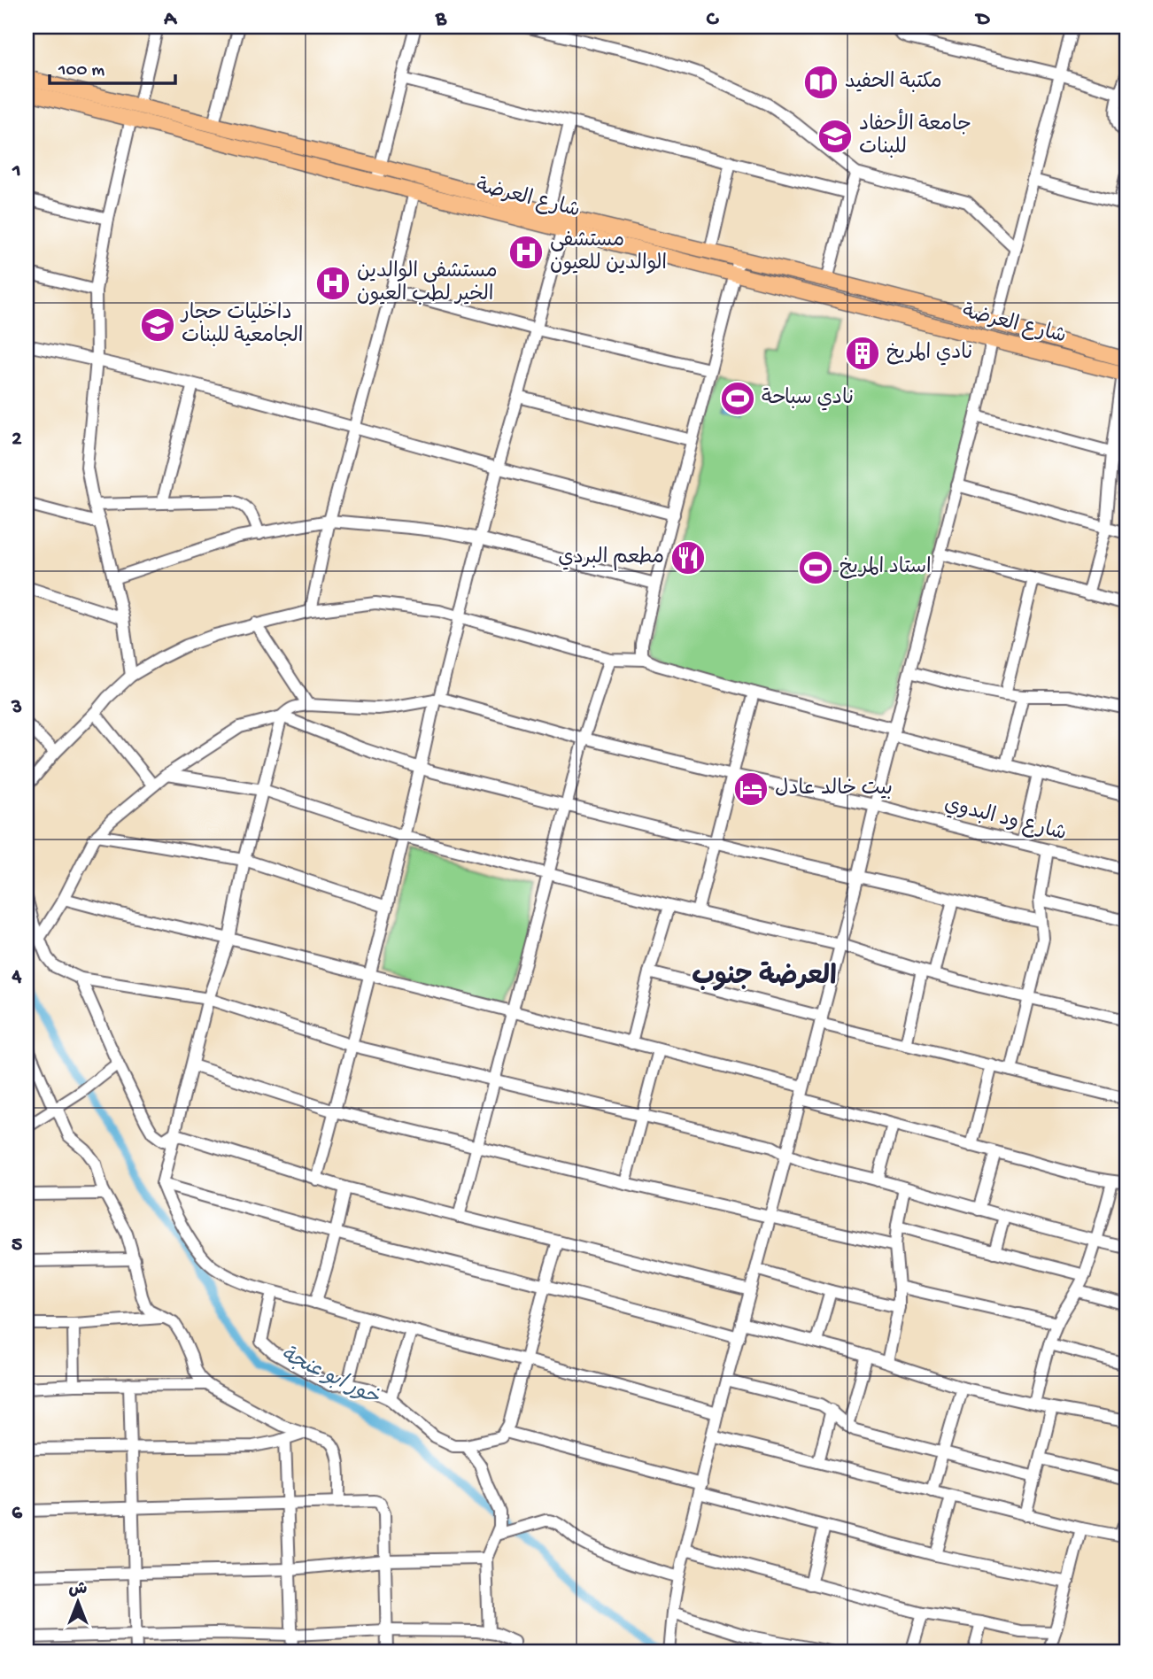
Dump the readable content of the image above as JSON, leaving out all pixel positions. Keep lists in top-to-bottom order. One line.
{"streets":{"main road":["شارع العرضة"],"street":["شارع ود البدوي"]},"districts":["العرضة جنوب"],"water":["خور ابو عنجة"],"places":{"library":["مكتبة الحفيد"],"school or university":["جامعة الأحفاد للبنات","داخليات حجار الجامعية للبنات"],"hospital":["مستشفى الوالدين للعيون","مستشفى الوالدين الخير لطب العيون"],"building":["نادي المريخ"],"sports":["نادي سباحة","استاد المريخ"],"restaurant":["مطعم البردي"],"hotel":["بيت خالد عادل"]},"scale_bar":"100 m","north":"top","grid":{"columns":["A","B","C","D"],"rows":["1","2","3","4","5","6"]}}
